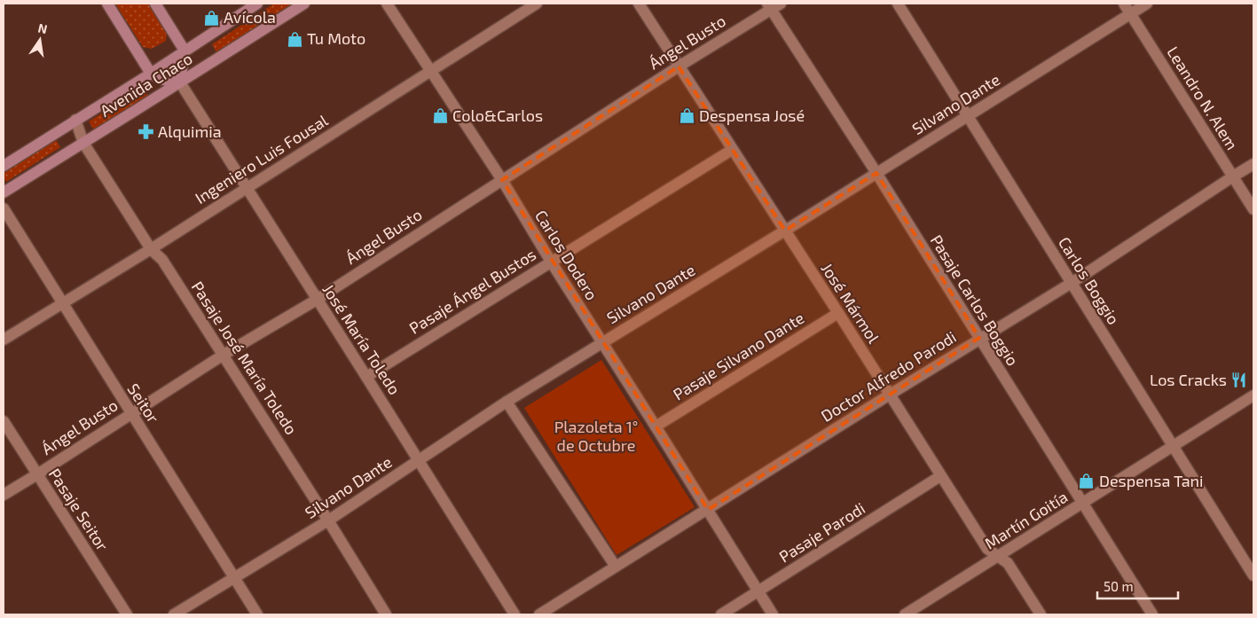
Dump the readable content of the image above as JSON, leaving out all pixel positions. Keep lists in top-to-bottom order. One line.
{"streets":{"main road":["Avenida Chaco"],"street":["Ángel Busto","Leandro N. Alem","Silvano Dante","Ingeniero Luis Fousal","Carlos Dodero","Carlos Boggio","Pasaje Ángel Bustos","Pasaje Carlos Boggio","José Mármol","José María Toledo","Pasaje Silvano Dante","Pasaje José María Toledo","Doctor Alfredo Parodi","Seitor","Pasaje Seitor","Martín Goitía","Pasaje Parodi"]},"crossings":[["Ángel Busto","Carlos Dodero"],["Ángel Busto","Pasaje Carlos Boggio"],["Ángel Busto","José Mármol"],["Ángel Busto","José María Toledo"],["Ángel Busto","Pasaje José María Toledo"],["Ángel Busto","Seitor"],["Ángel Busto","Pasaje Seitor"],["Avenida Chaco","José María Toledo"],["Avenida Chaco","Pasaje José María Toledo"],["Leandro N. Alem","Silvano Dante"],["Leandro N. Alem","Doctor Alfredo Parodi"],["Silvano Dante","Carlos Dodero"],["Silvano Dante","Carlos Boggio"],["Silvano Dante","Pasaje Carlos Boggio"],["Silvano Dante","José Mármol"],["Silvano Dante","José María Toledo"],["Silvano Dante","Pasaje José María Toledo"],["Silvano Dante","Seitor"],["Ingeniero Luis Fousal","Carlos Dodero"],["Ingeniero Luis Fousal","José María Toledo"],["Ingeniero Luis Fousal","Pasaje José María Toledo"],["Ingeniero Luis Fousal","Seitor"],["Carlos Dodero","Pasaje Ángel Bustos"],["Carlos Dodero","Pasaje Silvano Dante"],["Carlos Dodero","Doctor Alfredo Parodi"],["Carlos Dodero","Pasaje Parodi"],["Carlos Boggio","Doctor Alfredo Parodi"],["Carlos Boggio","Martín Goitía"],["Pasaje Ángel Bustos","José Mármol"],["Pasaje Ángel Bustos","José María Toledo"],["Pasaje Carlos Boggio","Doctor Alfredo Parodi"],["Pasaje Carlos Boggio","Martín Goitía"],["José Mármol","Pasaje Silvano Dante"],["José Mármol","Doctor Alfredo Parodi"],["José Mármol","Martín Goitía"],["José Mármol","Pasaje Parodi"]],"parks":["Plazoleta 1° de Octubre"],"places":{"shop":["Avícola","Tu Moto","Colo&Carlos","Despensa José","Despensa Tani"],"pharmacy":["Alquimia"],"restaurant":["Los Cracks"]},"scale_bar":"50 m","north":"top"}
